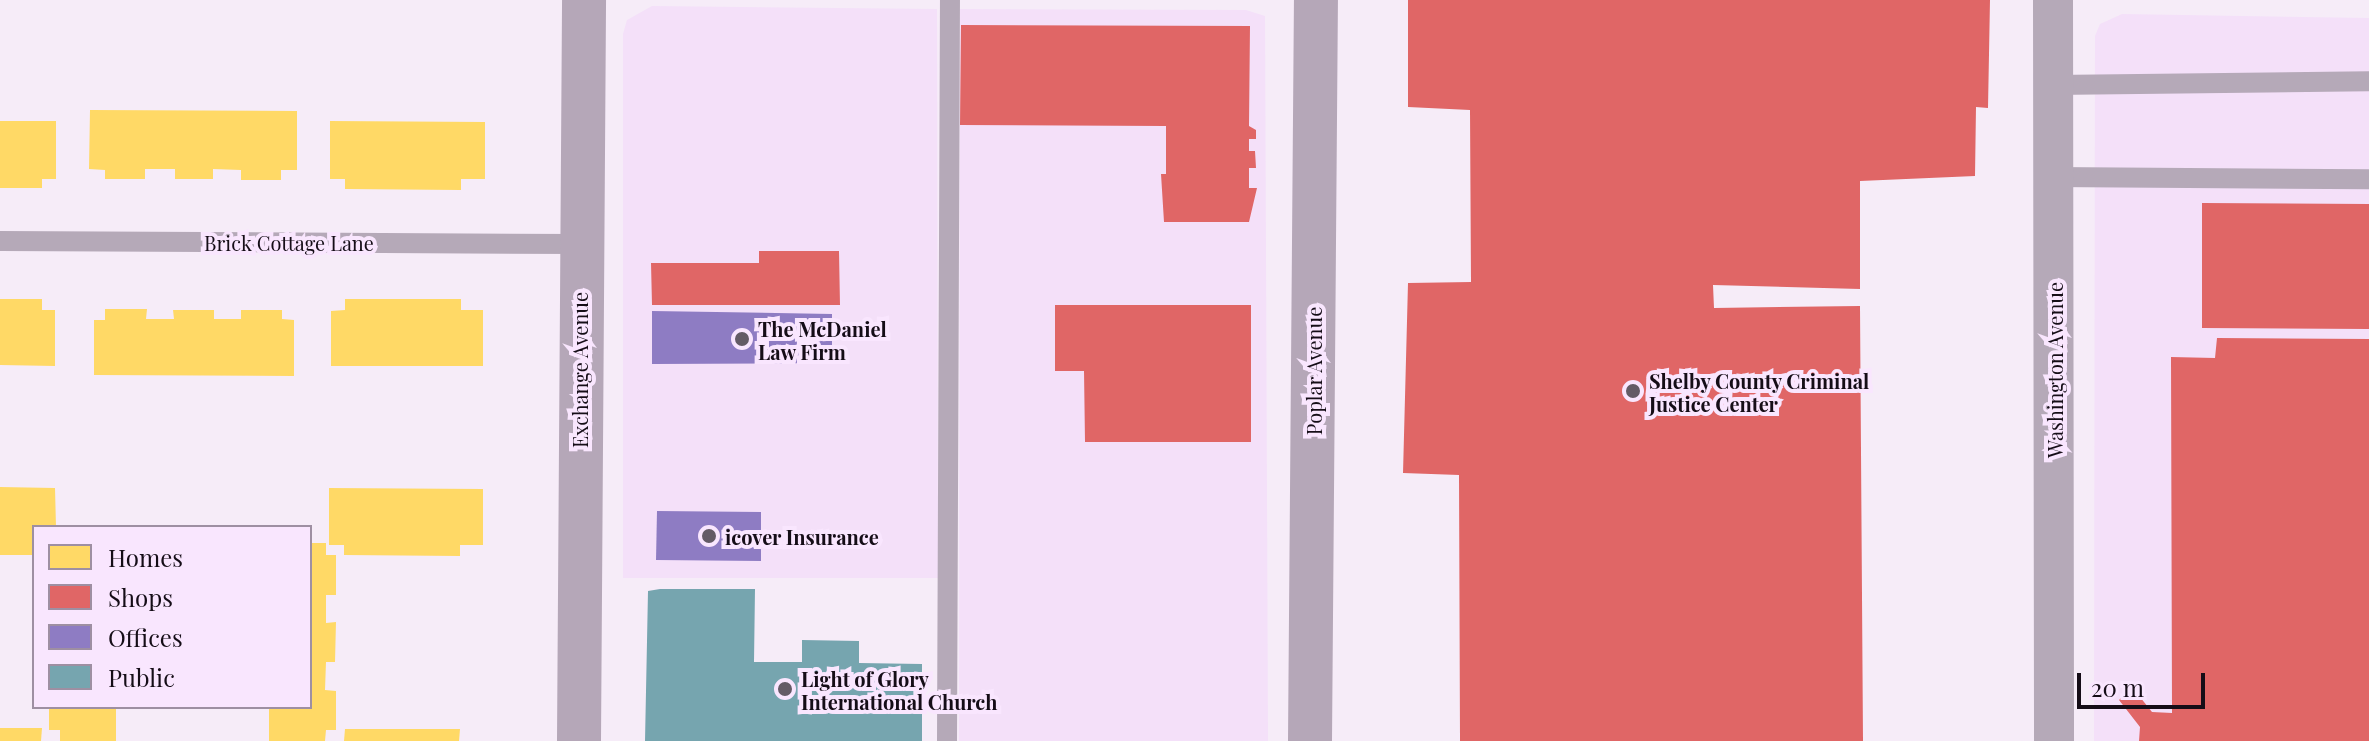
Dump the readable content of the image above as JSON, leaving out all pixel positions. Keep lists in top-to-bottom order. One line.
{"streets":{"street":["Exchange Avenue","Washington Avenue","Poplar Avenue"],"lane":["Brick Cottage Lane"]},"crossings":[["Brick Cottage Lane","Exchange Avenue"]],"places":["The McDaniel Law Firm","Shelby County Criminal Justice Center","icover Insurance","Light of Glory International Church"],"legend":["Homes","Shops","Offices","Public"],"scale_bar":"20 m"}
